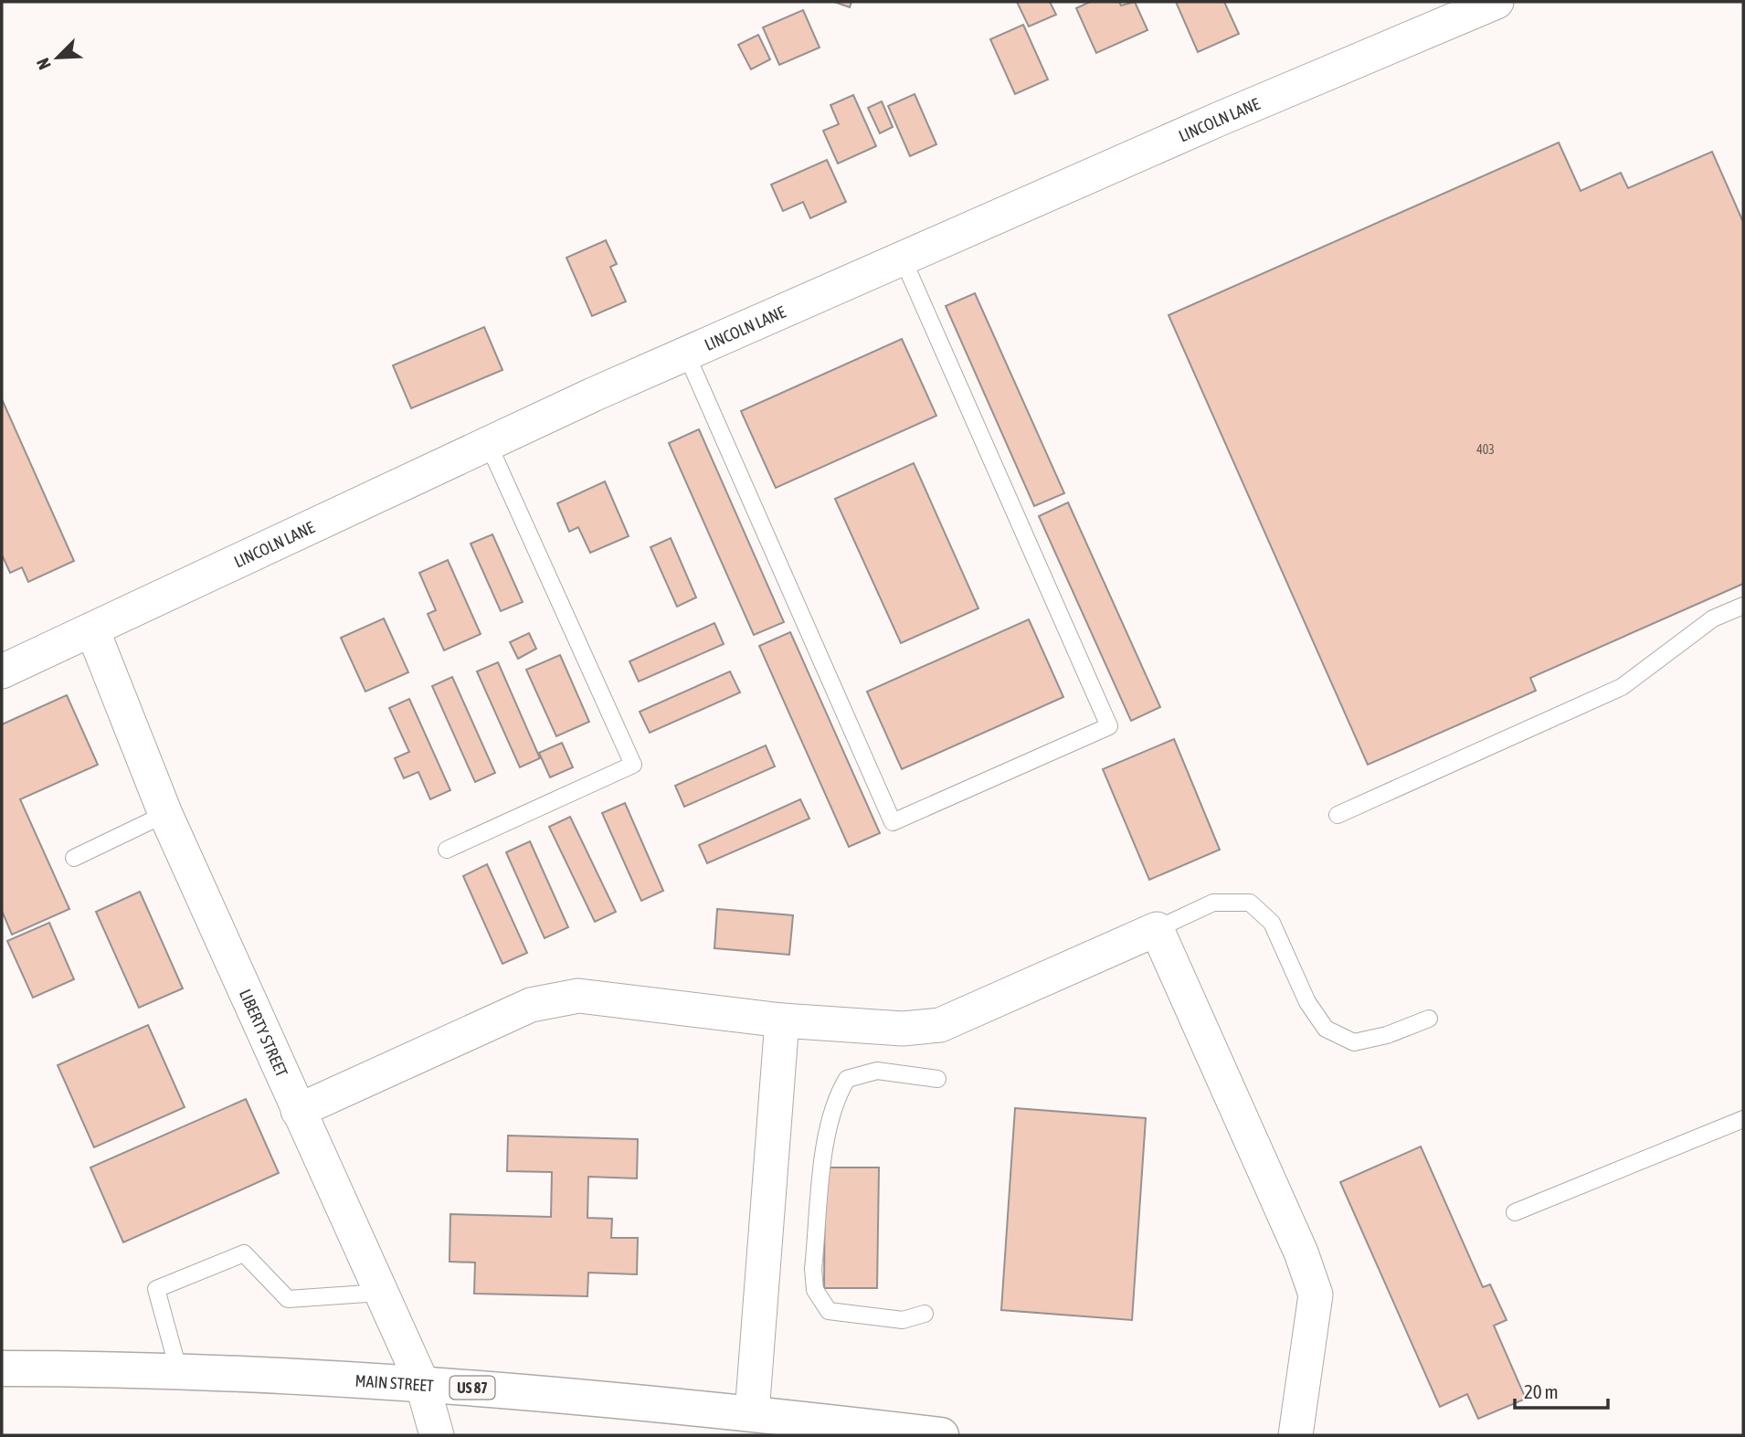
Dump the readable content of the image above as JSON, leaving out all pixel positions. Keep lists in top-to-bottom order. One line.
{"streets":{"main road":["MAIN STREET","US 87"],"street":["LINCOLN LANE","LIBERTY STREET"]},"crossings":[["LINCOLN LANE","LIBERTY STREET"],["LIBERTY STREET","MAIN STREET"]],"house_numbers":["403"],"scale_bar":"20 m","north":"bottom left"}
